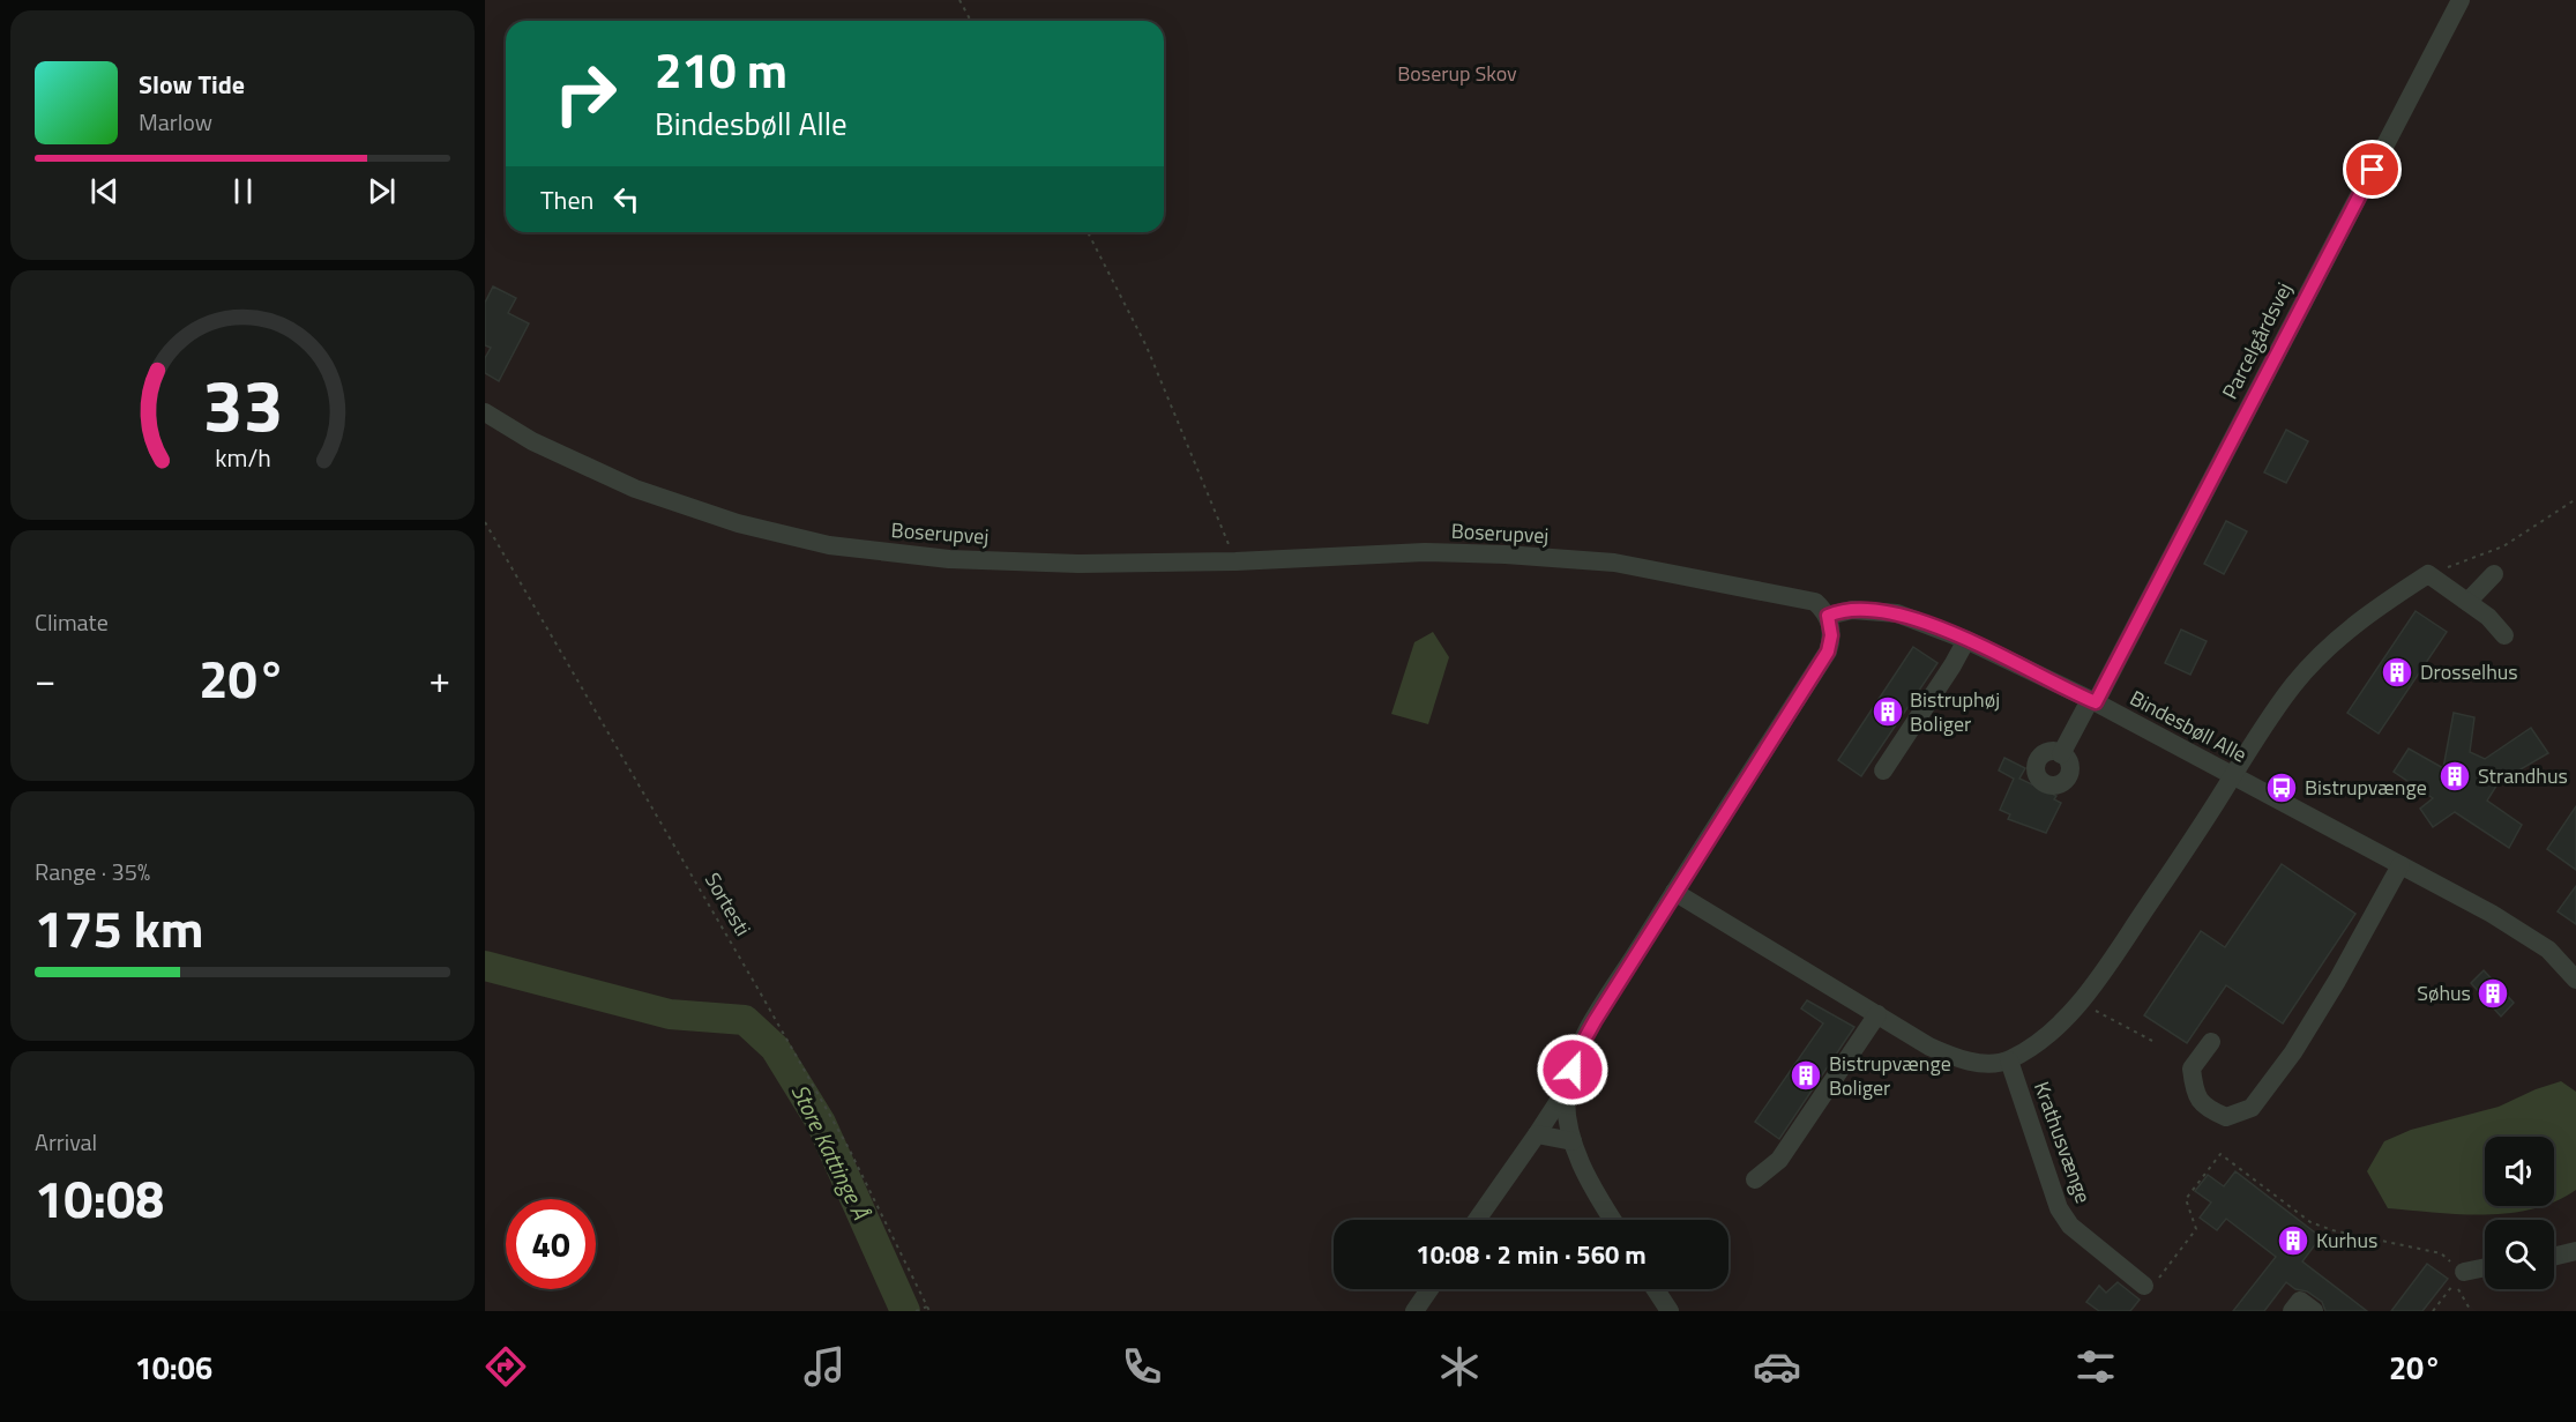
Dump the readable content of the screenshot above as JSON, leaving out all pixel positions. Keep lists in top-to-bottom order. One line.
{"streets":{"street":["Parcelgårdsvej","Boserupvej","Bindesbøll Alle","Krathusvænge"],"path":["Sortesti"]},"crossings":[["Parcelgårdsvej","Bindesbøll Alle"],["Boserupvej","Bindesbøll Alle"]],"water":["Store Kattinge Å"],"parks":["Boserup Skov"],"places":{"building":["Drosselhus","Bistruphøj Boliger","Strandhus","Søhus","Bistrupvænge Boliger","Kurhus"],"bus stop":["Bistrupvænge"]},"page":{"turn":["210 m","Bindesbøll Alle"],"song":["Slow Tide","Marlow"],"then":"Then","tile":["Climate",["Range · 35%","175 km"],["Arrival","10:08"]],"heat":["−","20°","+"],"limit":"40","trip":"10:08 · 2 min · 560 m","tabs":["10:06","20°"],"gauge":["33","km/h"]}}
